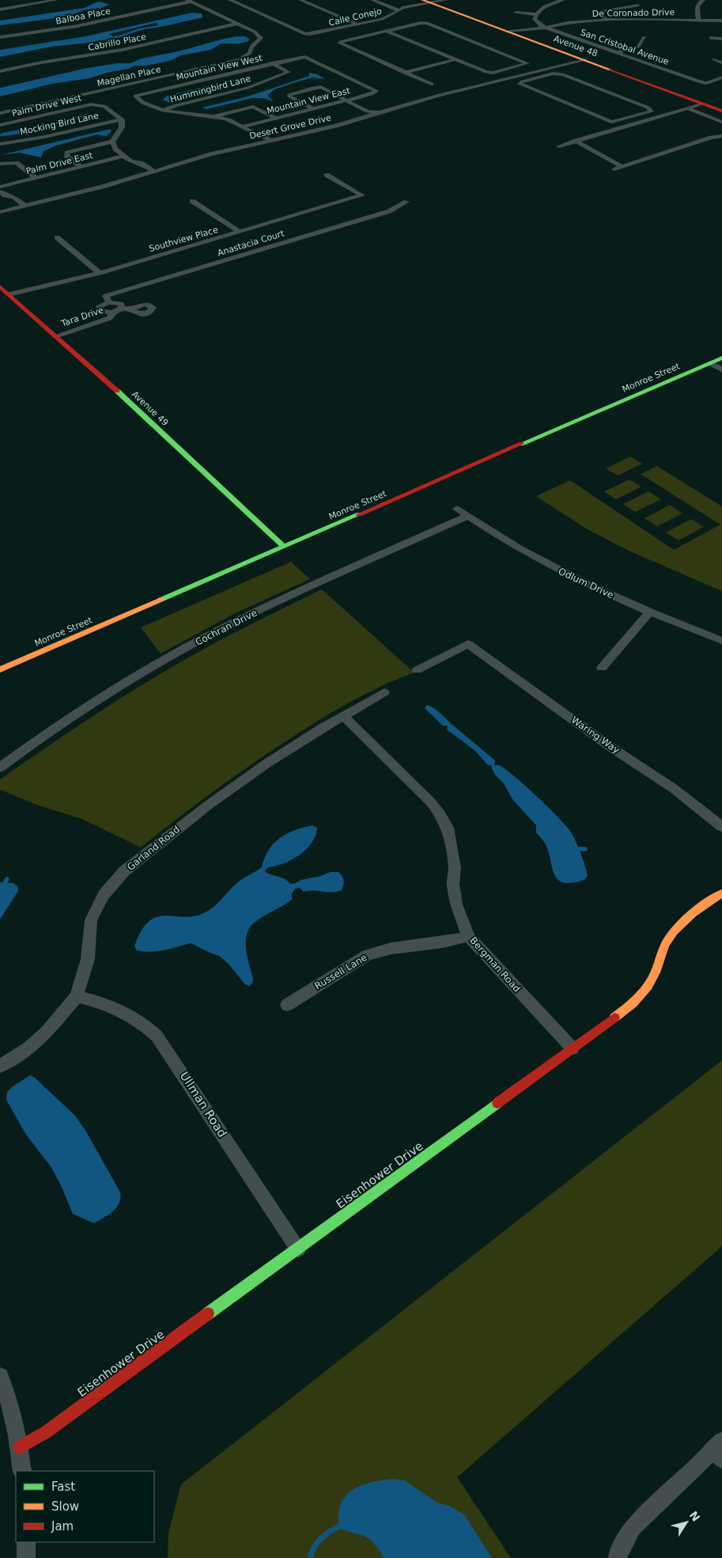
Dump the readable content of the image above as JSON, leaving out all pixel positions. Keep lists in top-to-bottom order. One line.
{"streets":{"main road":["Avenue 48","Monroe Street","Avenue 49","Eisenhower Drive"],"street":["De Coronado Drive","Balboa Place","Calle Conejo","Cabrillo Place","San Cristobal Avenue","Mountain View West","Magellan Place","Hummingbird Lane","Mountain View East","Palm Drive West","Mocking Bird Lane","Desert Grove Drive","Palm Drive East","Southview Place","Anastacia Court","Tara Drive","Odlum Drive","Cochran Drive","Waring Way","Garland Road","Bergman Road","Russell Lane","Ullman Road"]},"crossings":[["De Coronado Drive","Avenue 48"],["De Coronado Drive","San Cristobal Avenue"],["Calle Conejo","Avenue 48"],["Cabrillo Place","Magellan Place"],["Avenue 48","Desert Grove Drive"],["Mountain View West","Hummingbird Lane"],["Mountain View West","Mountain View East"],["Palm Drive West","Mocking Bird Lane"],["Southview Place","Avenue 49"],["Anastacia Court","Tara Drive"],["Tara Drive","Avenue 49"],["Monroe Street","Avenue 49"],["Odlum Drive","Cochran Drive"],["Garland Road","Bergman Road"],["Garland Road","Ullman Road"],["Bergman Road","Russell Lane"],["Bergman Road","Eisenhower Drive"],["Ullman Road","Eisenhower Drive"]],"legend":["Fast","Slow","Jam"],"north":"top right"}
